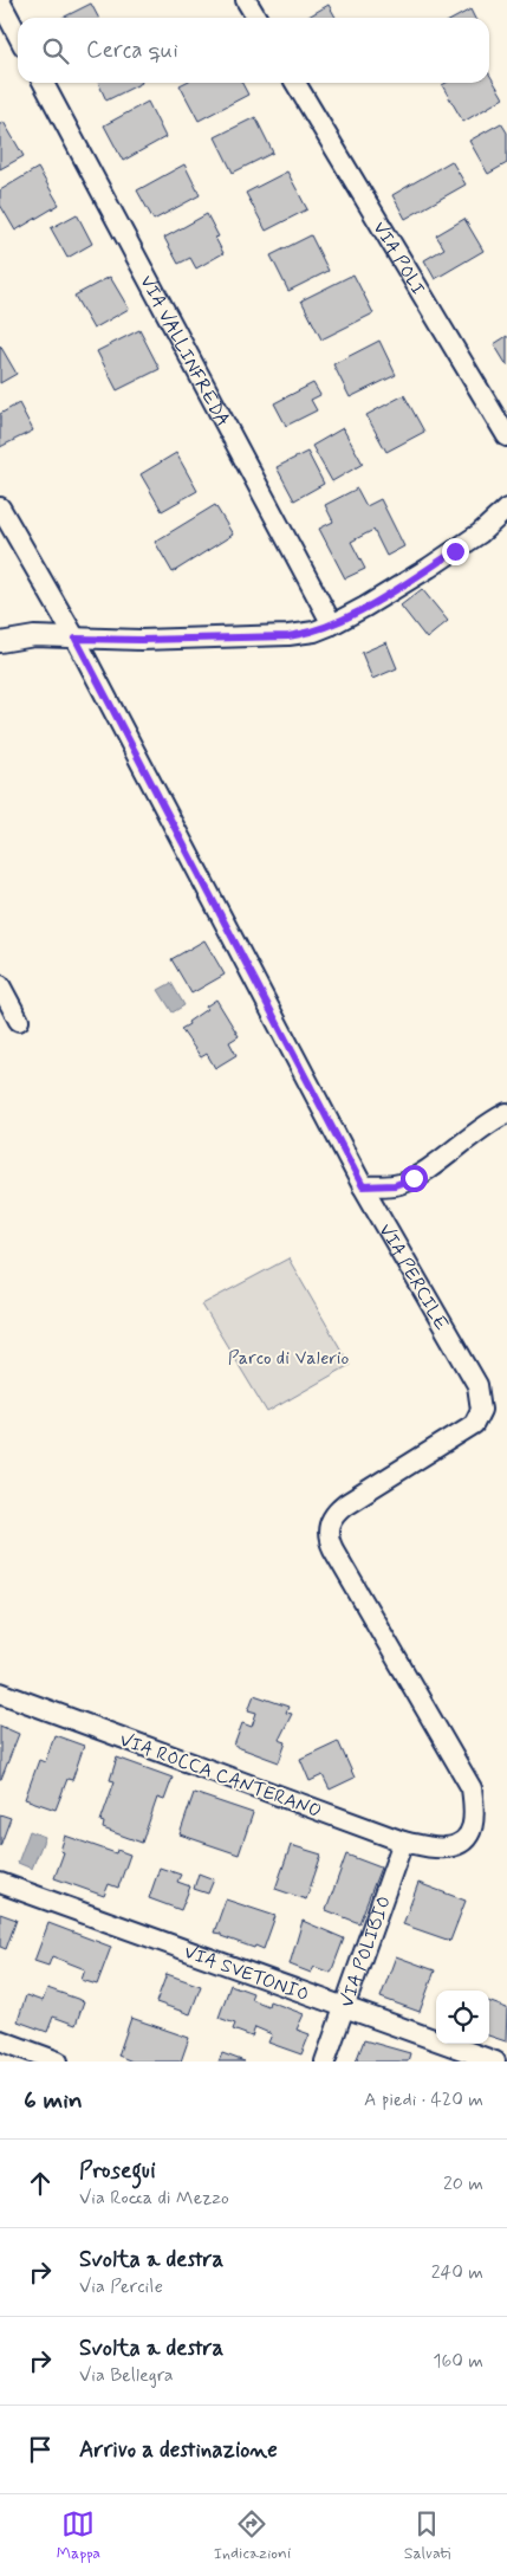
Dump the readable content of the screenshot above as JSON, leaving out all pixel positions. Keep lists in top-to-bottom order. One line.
{"streets":{"street":["VIA POLI","VIA VALLINFREDA","VIA PERCILE","VIA ROCCA CANTERANO","VIA POLIBIO","VIA SVETONIO"]},"crossings":[["VIA PERCILE","VIA ROCCA CANTERANO"],["VIA ROCCA CANTERANO","VIA POLIBIO"],["VIA POLIBIO","VIA SVETONIO"]],"parks":["Parco di Valerio"],"page":{"search":"Cerca qui","heading":["6 min","A piedi · 420 m"],"list":[["Prosegui","Via Rocca di Mezzo","20 m"],["Svolta a destra","Via Percile","240 m"],["Svolta a destra","Via Bellegra","160 m"],"Arrivo a destinazione"],"nav":["Mappa","Indicazioni","Salvati"]}}
